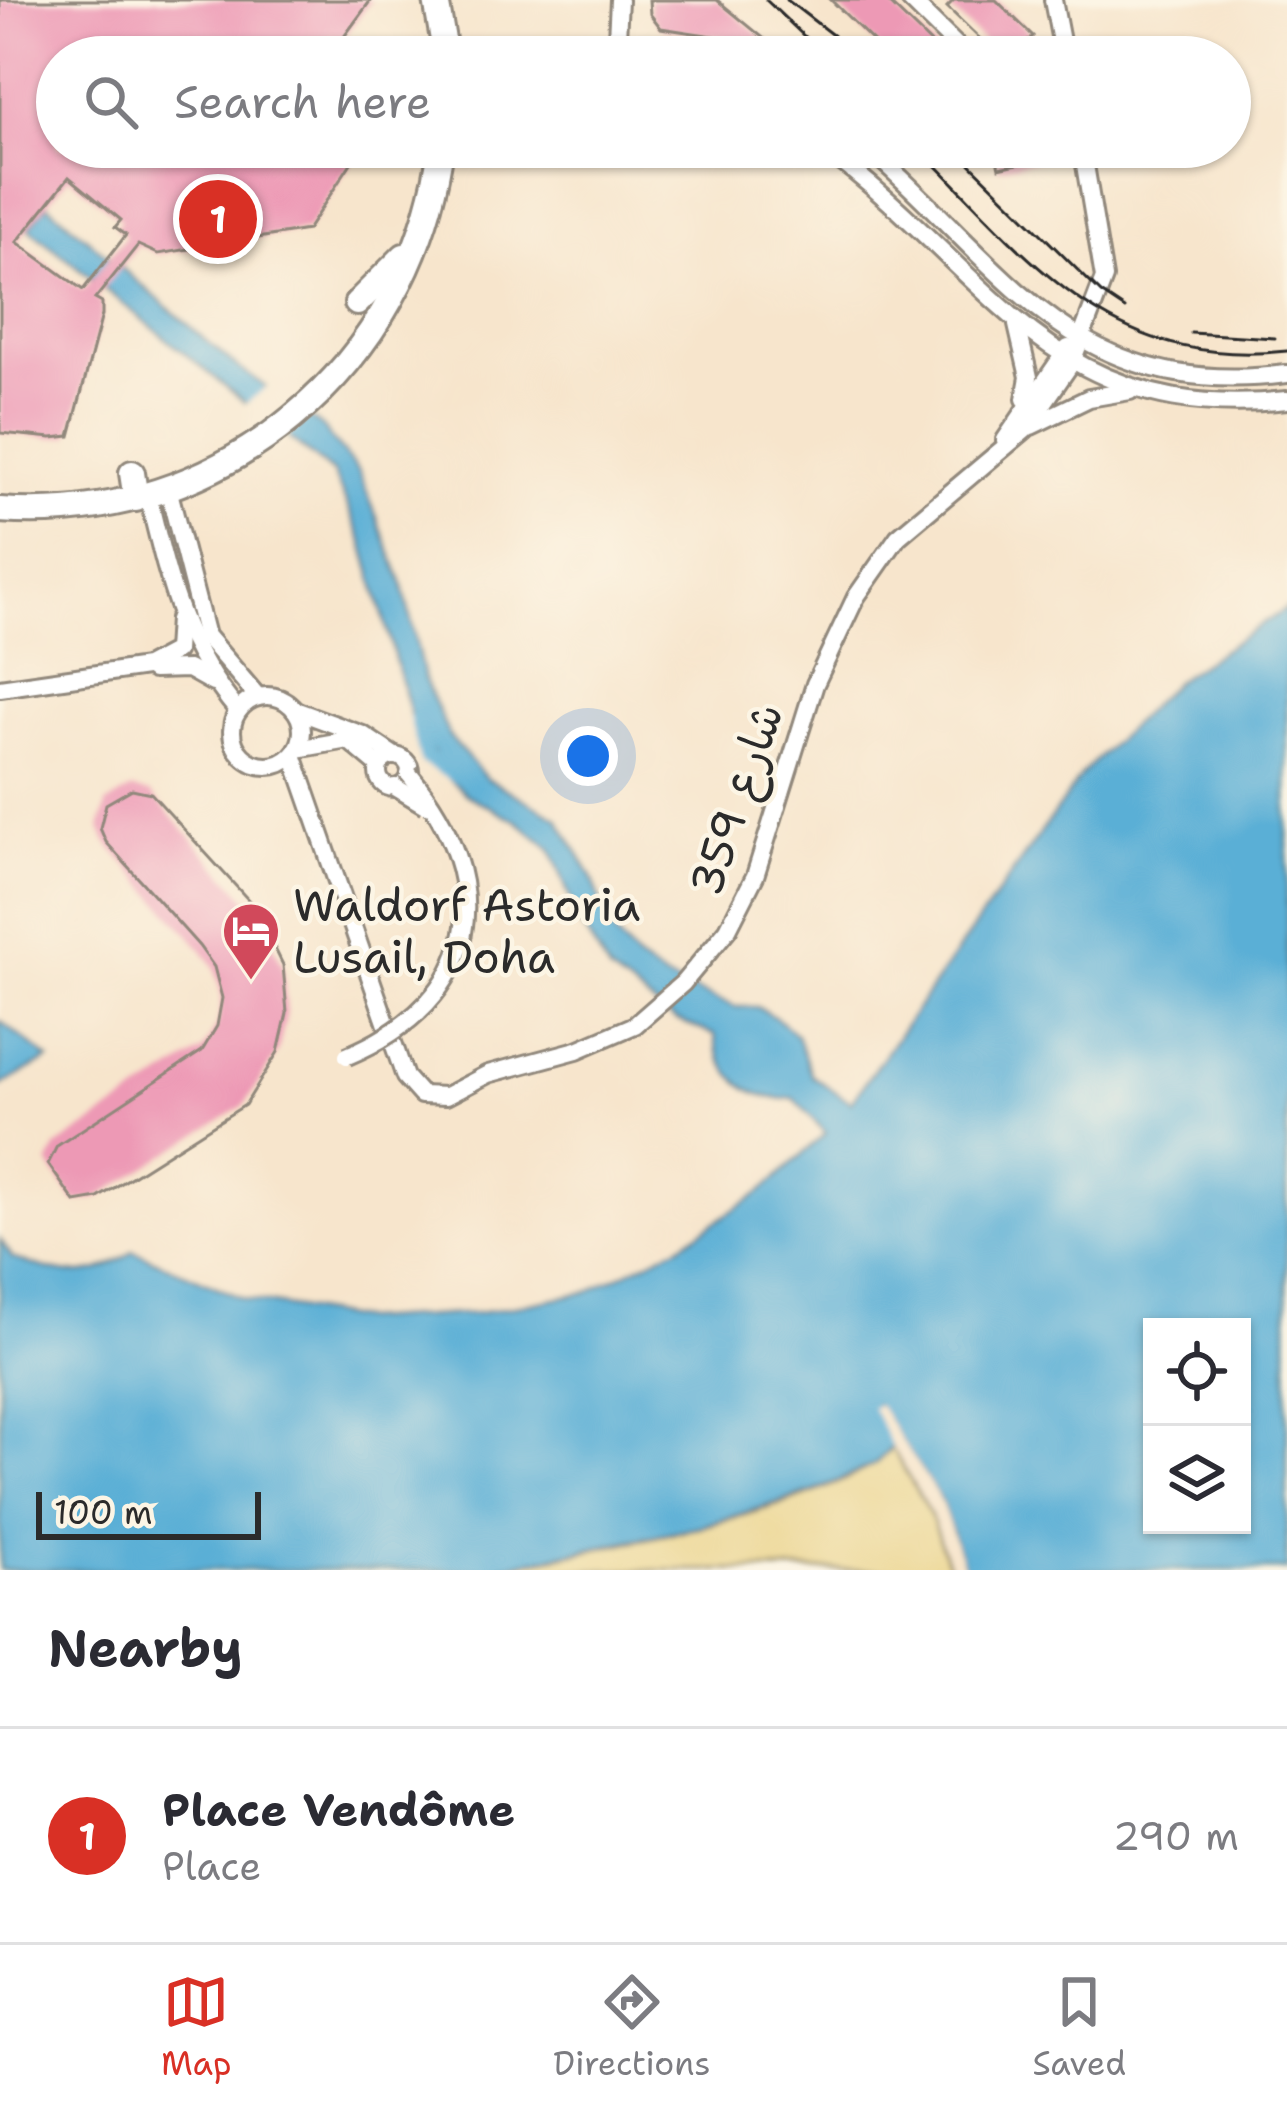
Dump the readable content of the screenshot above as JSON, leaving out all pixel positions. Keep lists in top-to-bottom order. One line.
{"streets":{"street":["شارع 359"]},"places":{"hotel":["Waldorf Astoria Lusail, Doha"]},"scale_bar":"100 m","page":{"search":"Search here","pins":"1","scale":"100 m","heading":"Nearby","list":[{"mark":"1","name":"Place Vendôme","note":"Place","value":"290 m"}],"nav":["Map","Directions","Saved"]}}
